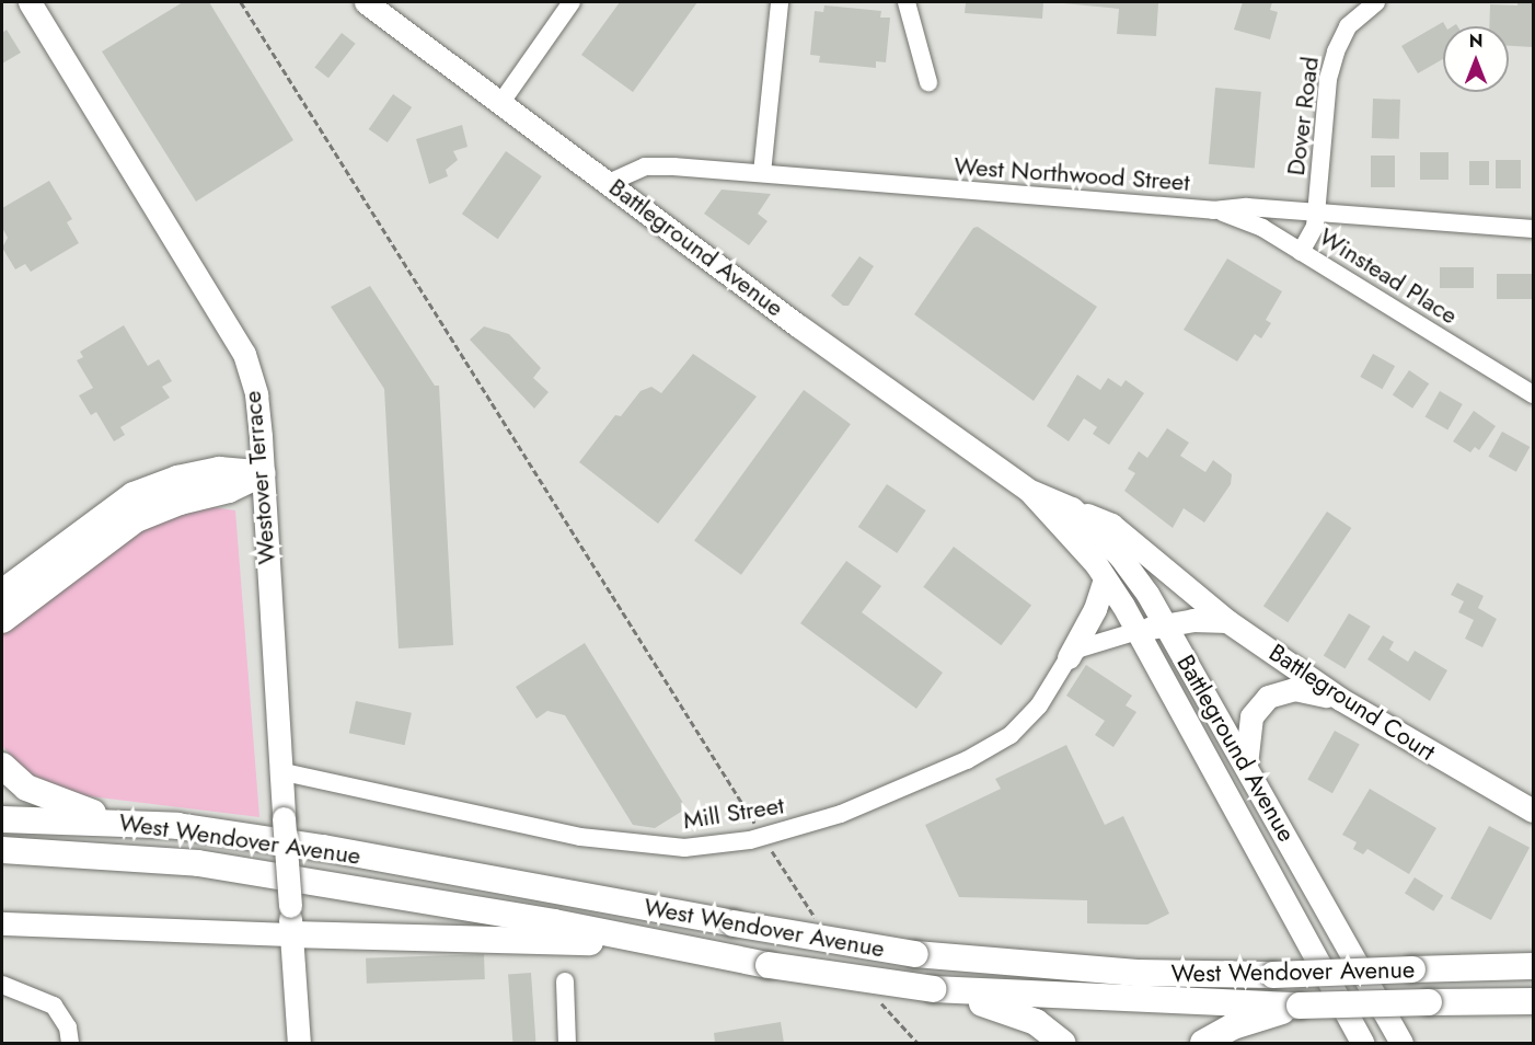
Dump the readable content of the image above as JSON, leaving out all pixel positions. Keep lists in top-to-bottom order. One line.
{"streets":{"highway":["West Wendover Avenue"],"main road":["Battleground Avenue","Westover Terrace","Battleground Court"],"street":["Dover Road","West Northwood Street","Winstead Place","Mill Street"]},"crossings":[["Dover Road","West Northwood Street"],["Dover Road","Winstead Place"],["West Northwood Street","Battleground Avenue"],["West Northwood Street","Winstead Place"],["Battleground Avenue","Battleground Court"],["Battleground Avenue","Mill Street"],["Westover Terrace","Mill Street"]],"north":"top"}
